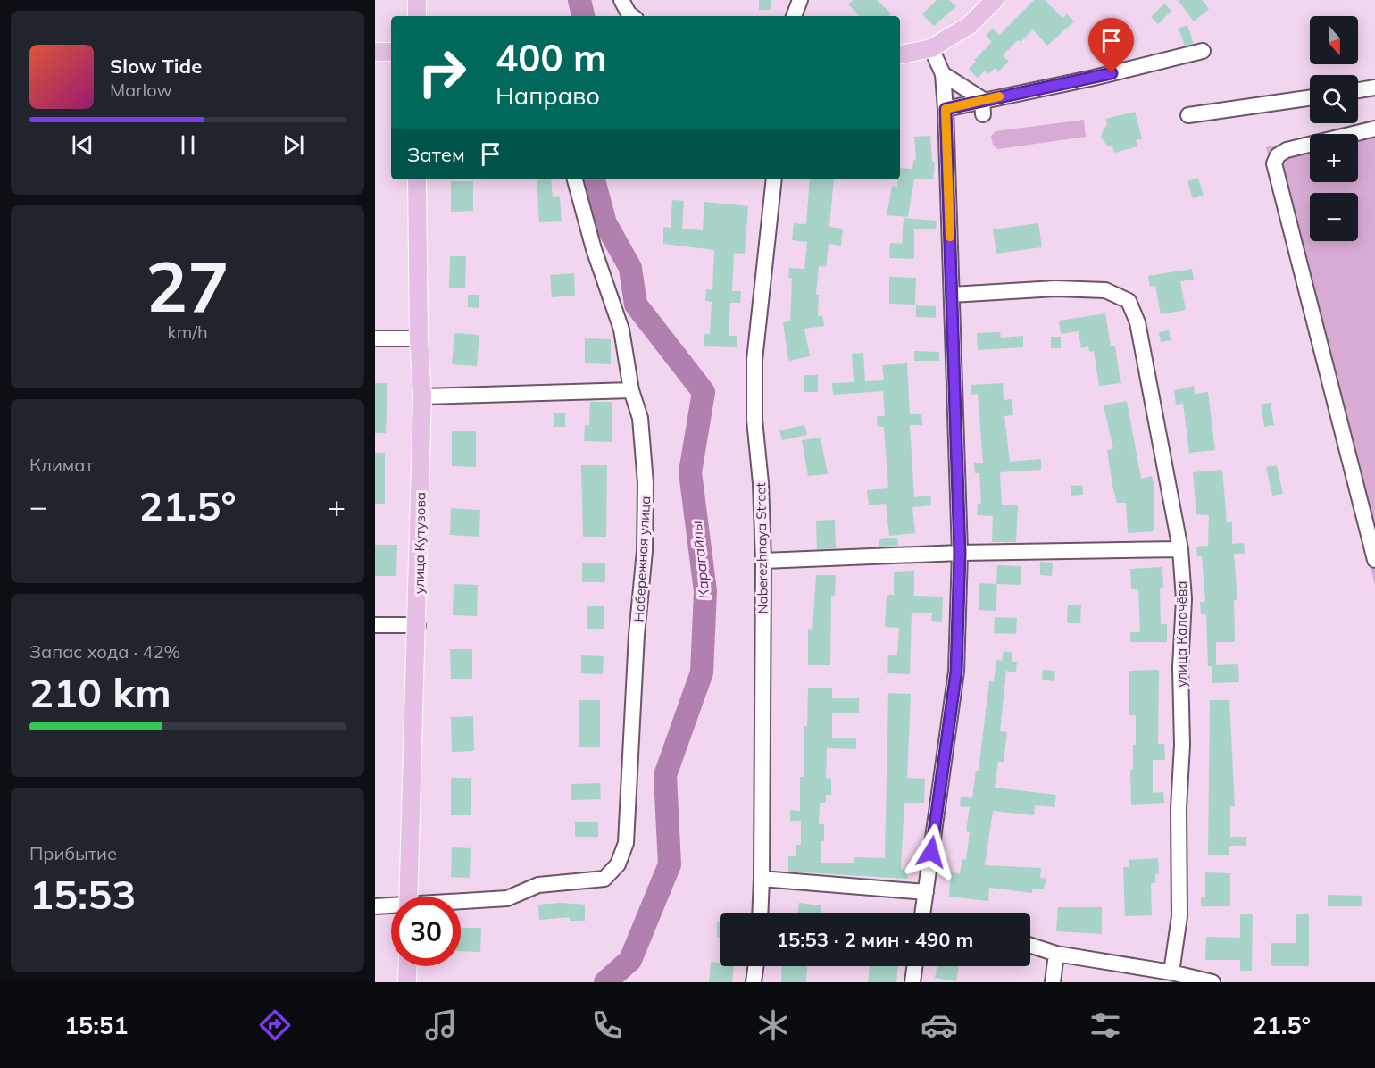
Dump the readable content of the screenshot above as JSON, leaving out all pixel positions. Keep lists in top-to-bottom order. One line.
{"streets":{"main road":["улица Кутузова"],"street":["Naberezhnaya Street","Набережная улица","улица Калачёва"]},"water":["Карагайлы"],"north":"bottom","page":{"map_buttons":["+","−"],"turn":["400 m","Направо"],"song":["Slow Tide","Marlow"],"then":"Затем","tile":[["27","km/h"],"Климат",["Запас хода · 42%","210 km"],["Прибытие","15:53"]],"heat":["−","21.5°","+"],"limit":"30","trip":"15:53 · 2 мин · 490 m","tabs":["15:51","21.5°"]}}
